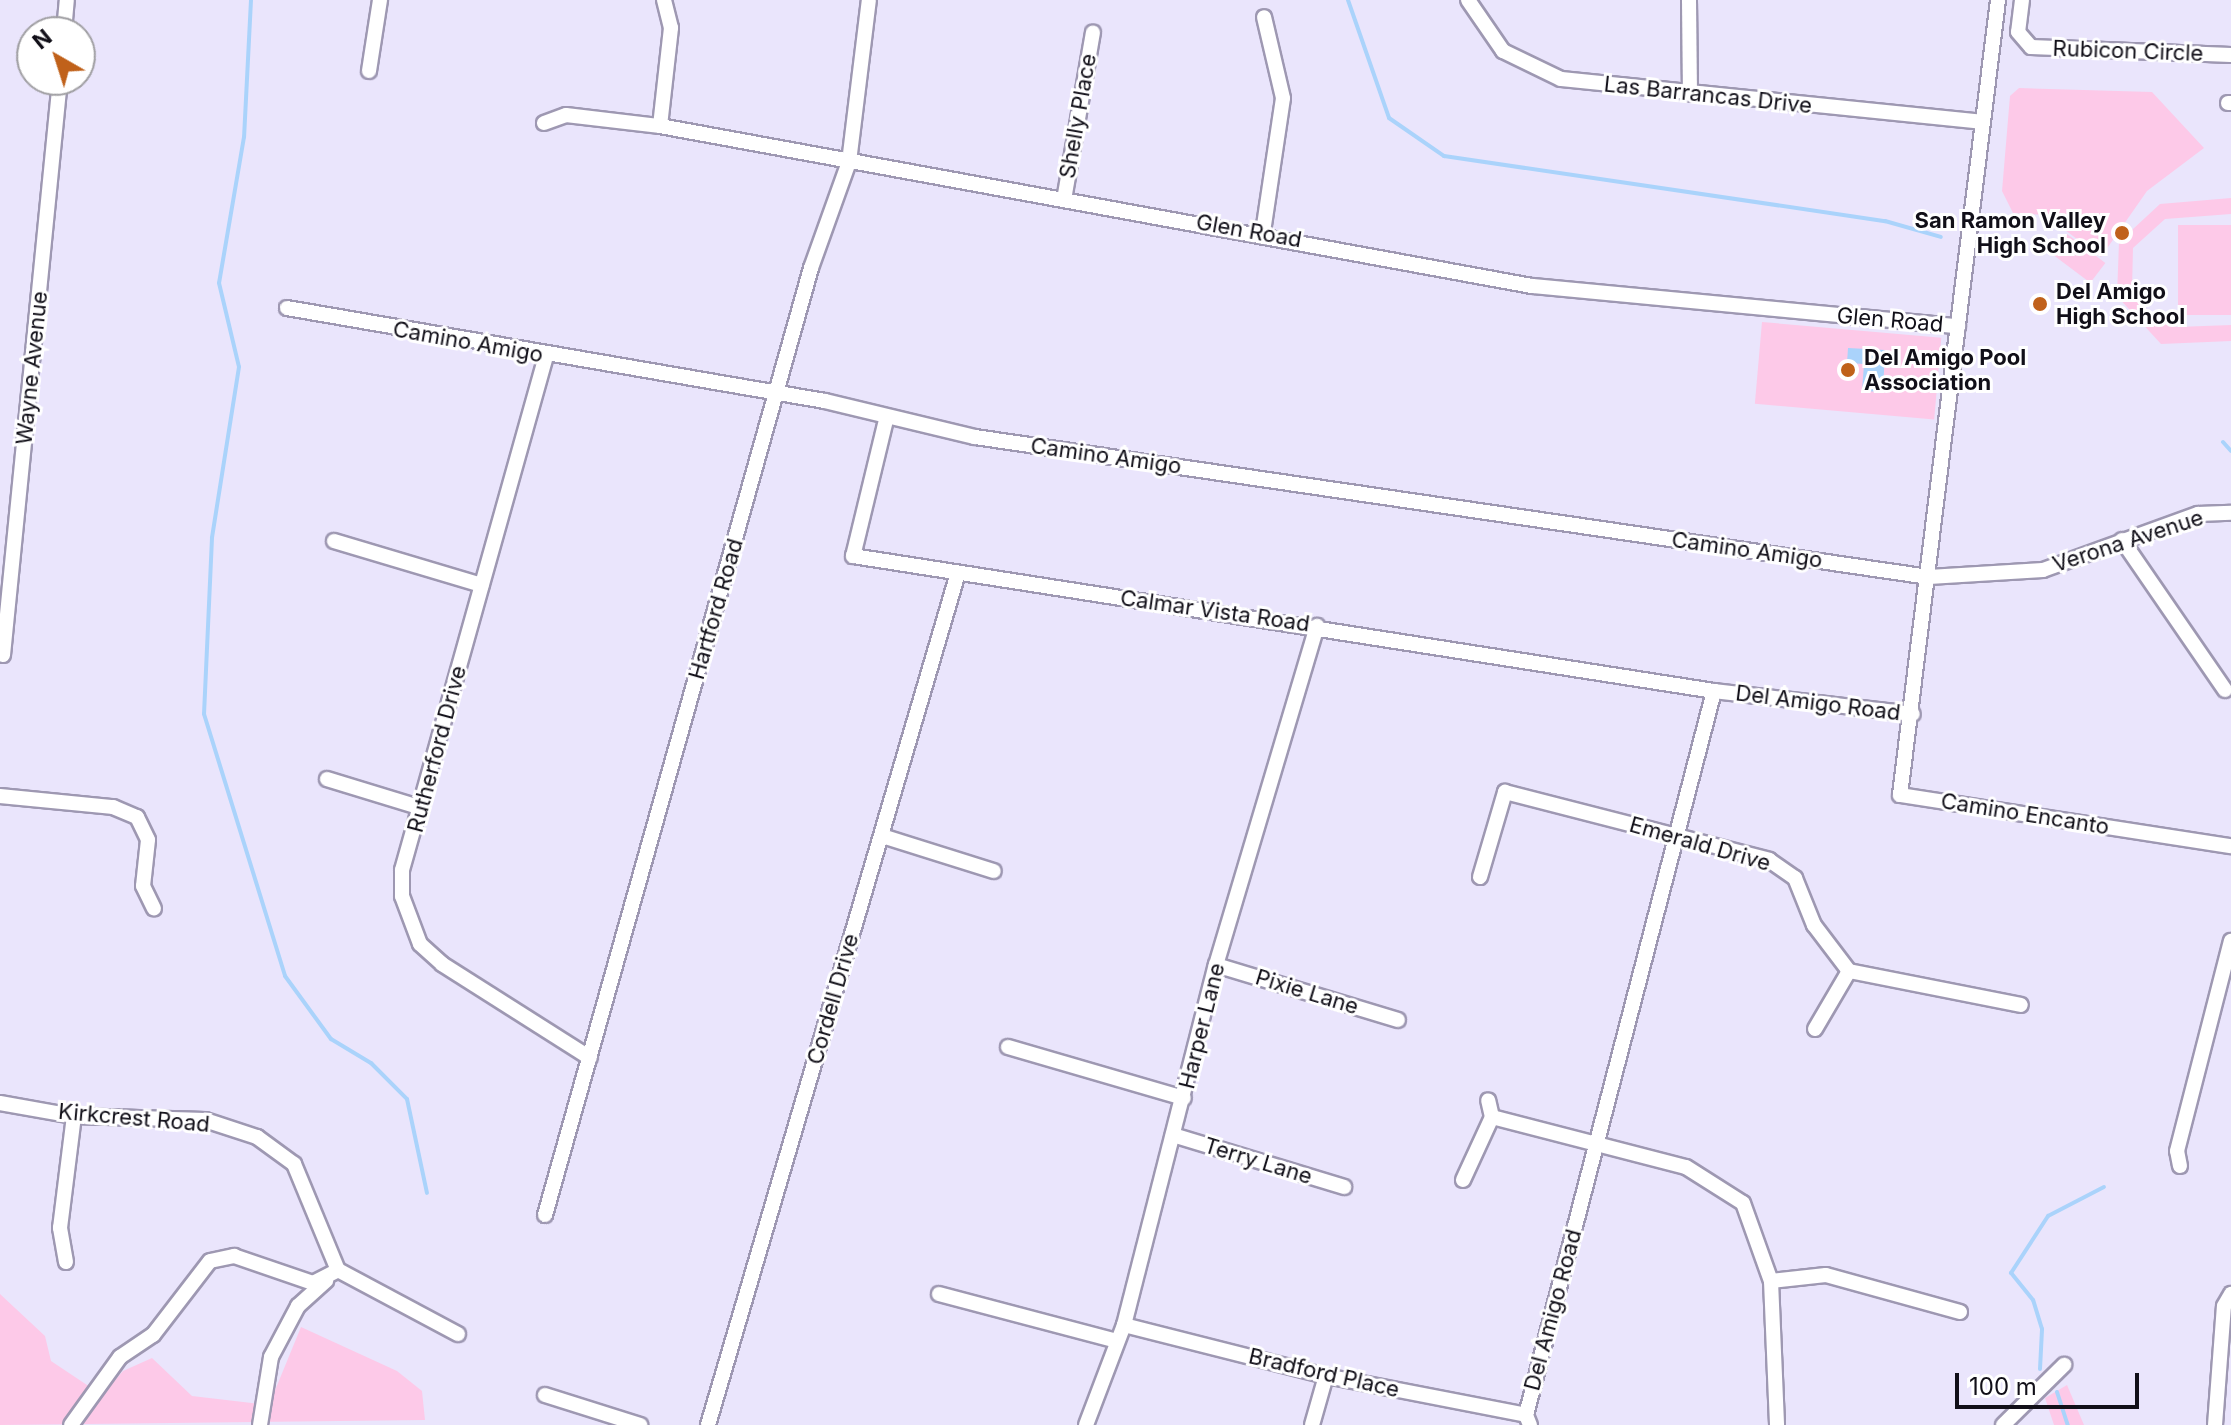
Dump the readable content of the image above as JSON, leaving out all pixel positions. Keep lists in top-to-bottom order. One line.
{"streets":{"street":["Rubicon Circle","Las Barrancas Drive","Shelly Place","Glen Road","Camino Amigo","Wayne Avenue","Verona Avenue","Hartford Road","Calmar Vista Road","Del Amigo Road","Rutherford Drive","Camino Encanto","Emerald Drive","Pixie Lane","Cordell Drive","Harper Lane","Kirkcrest Road","Terry Lane","Bradford Place"]},"crossings":[["Las Barrancas Drive","Del Amigo Road"],["Shelly Place","Glen Road"],["Glen Road","Hartford Road"],["Glen Road","Del Amigo Road"],["Camino Amigo","Verona Avenue"],["Camino Amigo","Hartford Road"],["Camino Amigo","Calmar Vista Road"],["Camino Amigo","Del Amigo Road"],["Camino Amigo","Rutherford Drive"],["Verona Avenue","Del Amigo Road"],["Hartford Road","Rutherford Drive"],["Calmar Vista Road","Del Amigo Road"],["Calmar Vista Road","Cordell Drive"],["Calmar Vista Road","Harper Lane"],["Del Amigo Road","Camino Encanto"],["Del Amigo Road","Emerald Drive"],["Del Amigo Road","Bradford Place"],["Pixie Lane","Harper Lane"],["Harper Lane","Terry Lane"],["Harper Lane","Bradford Place"]],"places":["San Ramon Valley High School","Del Amigo High School","Del Amigo Pool Association"],"scale_bar":"100 m","north":"top left"}
